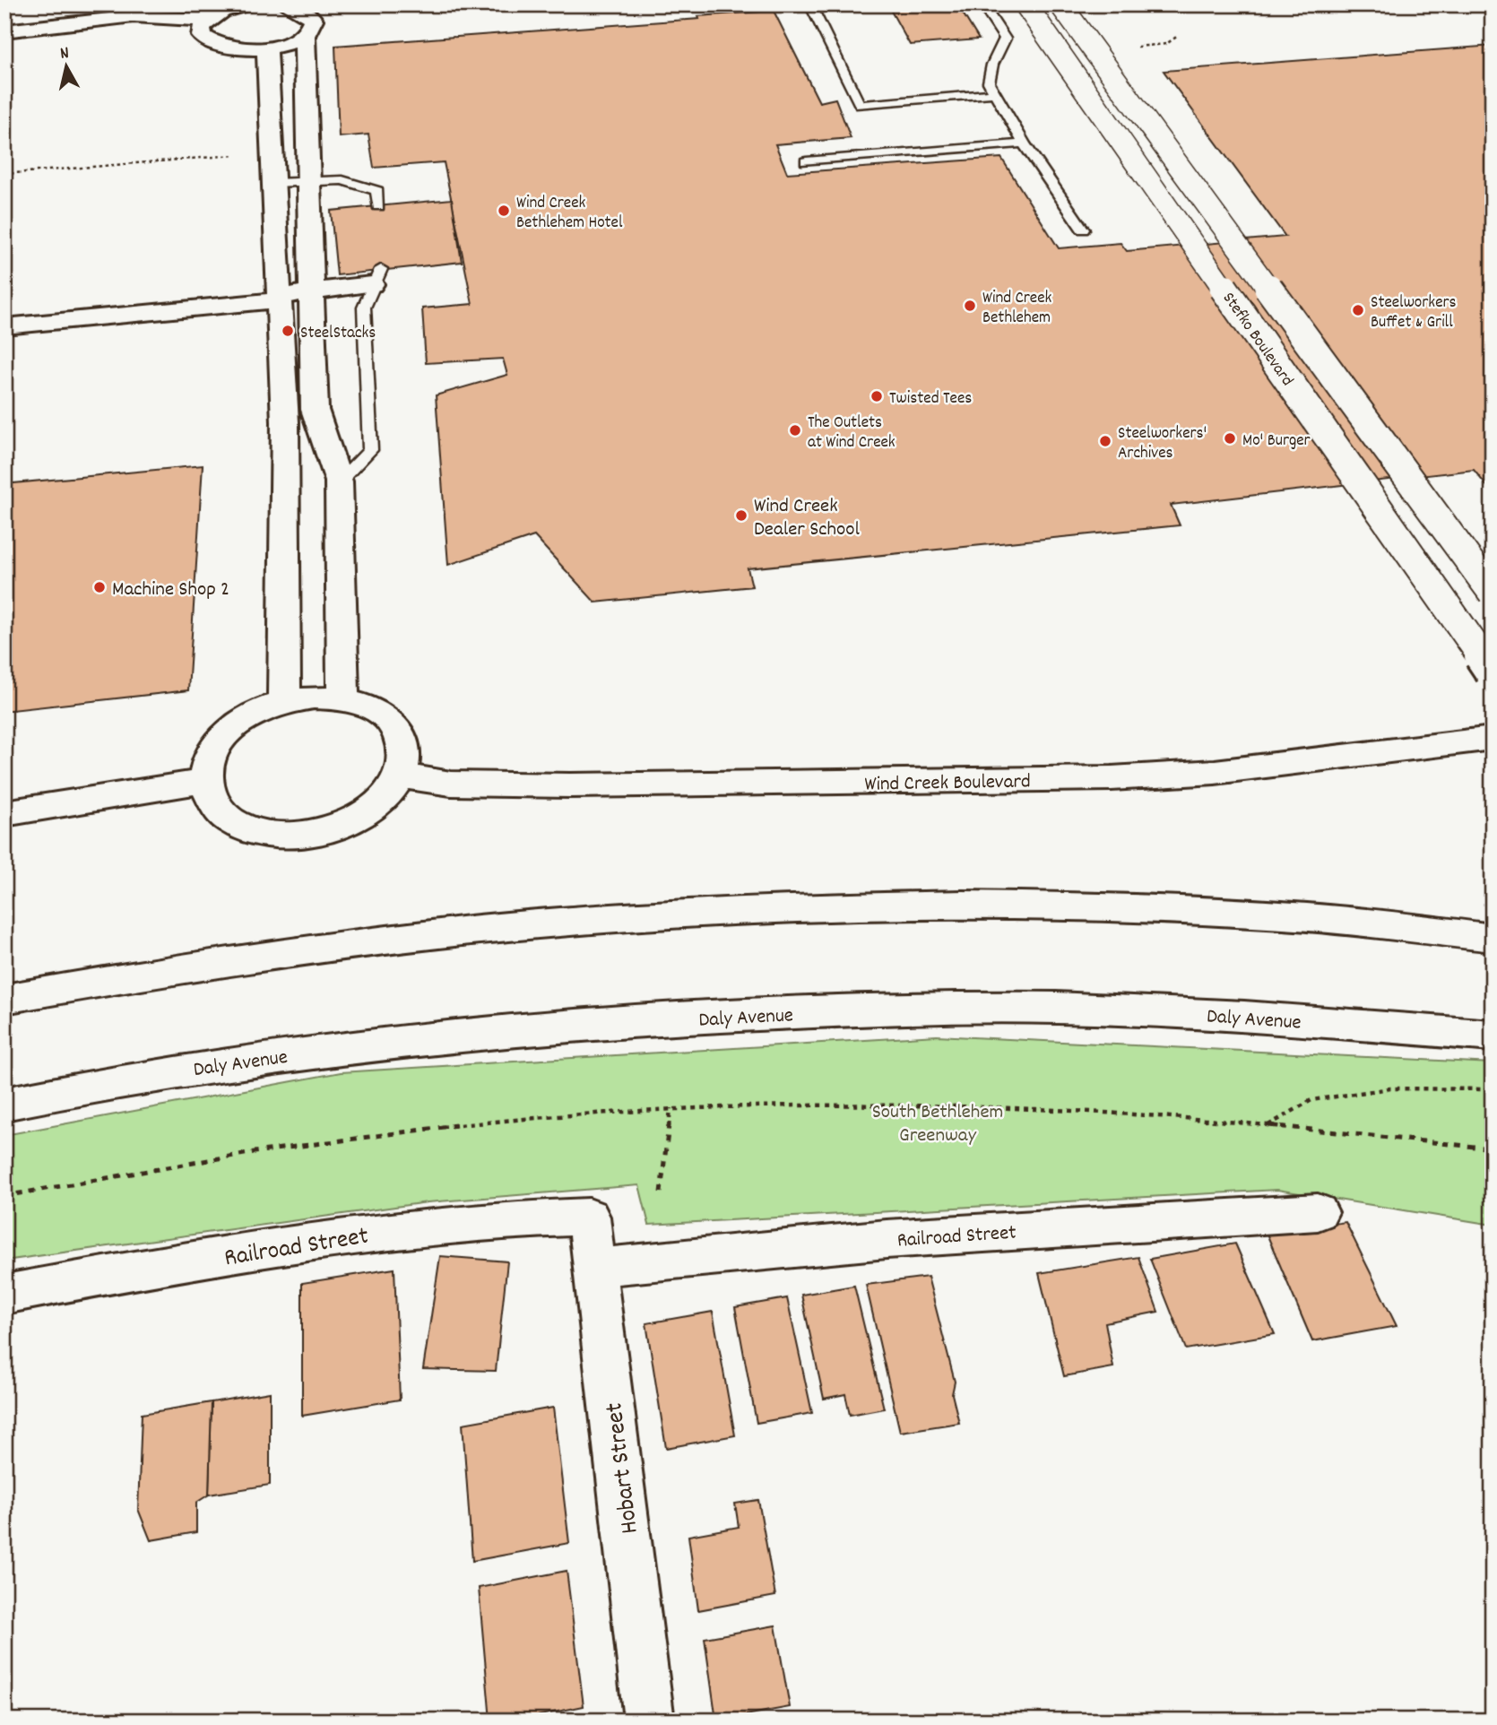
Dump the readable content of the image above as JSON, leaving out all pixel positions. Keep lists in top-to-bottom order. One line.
{"streets":{"main road":["Stefko Boulevard","Wind Creek Boulevard","Daly Avenue","Railroad Street","Hobart Street"]},"crossings":[["Railroad Street","Hobart Street"]],"parks":["South Bethlehem Greenway"],"places":["Wind Creek Bethlehem Hotel","Wind Creek Bethlehem","Steelworkers Buffet & Grill","SteelStacks","Twisted Tees","The Outlets at Wind Creek","Mo' Burger","Steelworkers' Archives","Wind Creek Dealer School","Machine Shop 2"],"north":"top"}
